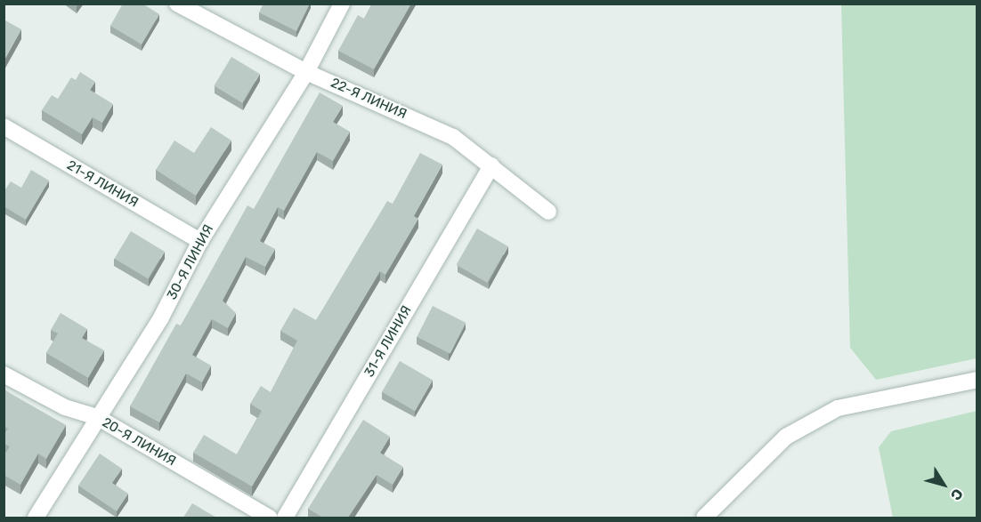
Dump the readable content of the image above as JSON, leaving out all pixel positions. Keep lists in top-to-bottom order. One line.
{"streets":{"street":["22-Я ЛИНИЯ","21-Я ЛИНИЯ","30-Я ЛИНИЯ","31-Я ЛИНИЯ","20-Я ЛИНИЯ"]},"crossings":[["22-Я ЛИНИЯ","30-Я ЛИНИЯ"],["22-Я ЛИНИЯ","31-Я ЛИНИЯ"],["21-Я ЛИНИЯ","30-Я ЛИНИЯ"],["30-Я ЛИНИЯ","20-Я ЛИНИЯ"]],"north":"bottom right"}
